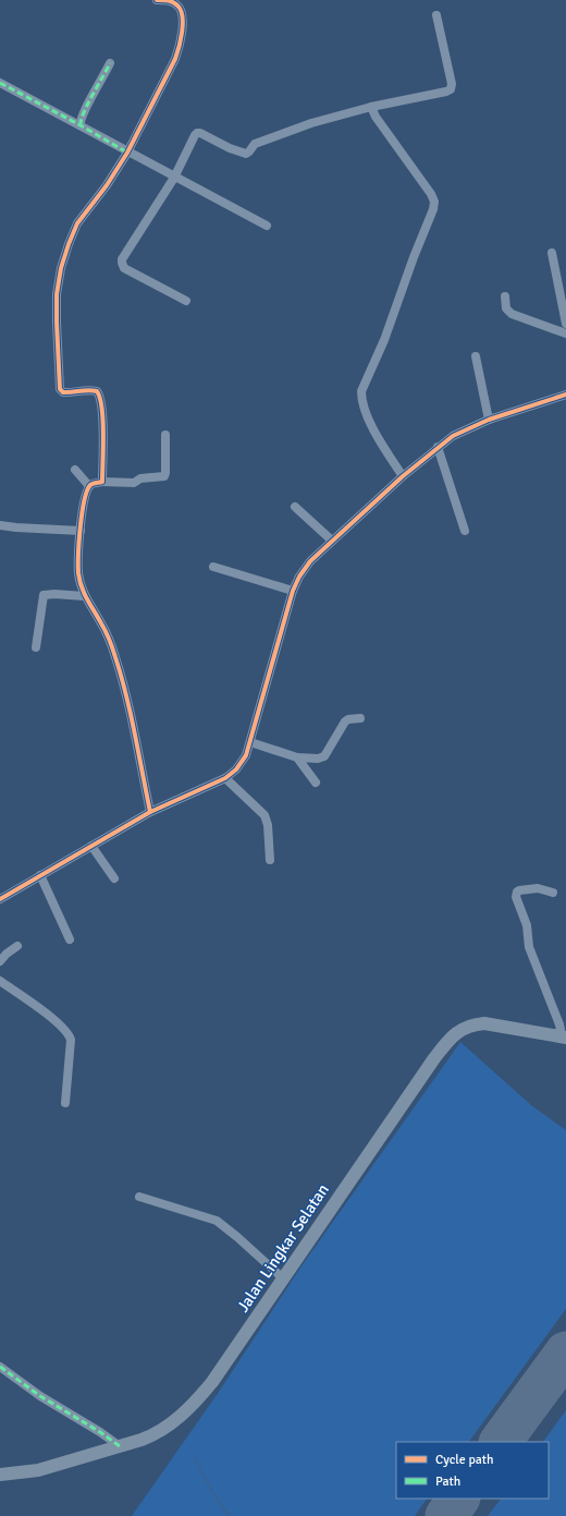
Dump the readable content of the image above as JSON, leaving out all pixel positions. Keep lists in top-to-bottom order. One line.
{"streets":{"highway":["Jalan Lingkar Selatan"]},"legend":["Cycle path","Path"]}
